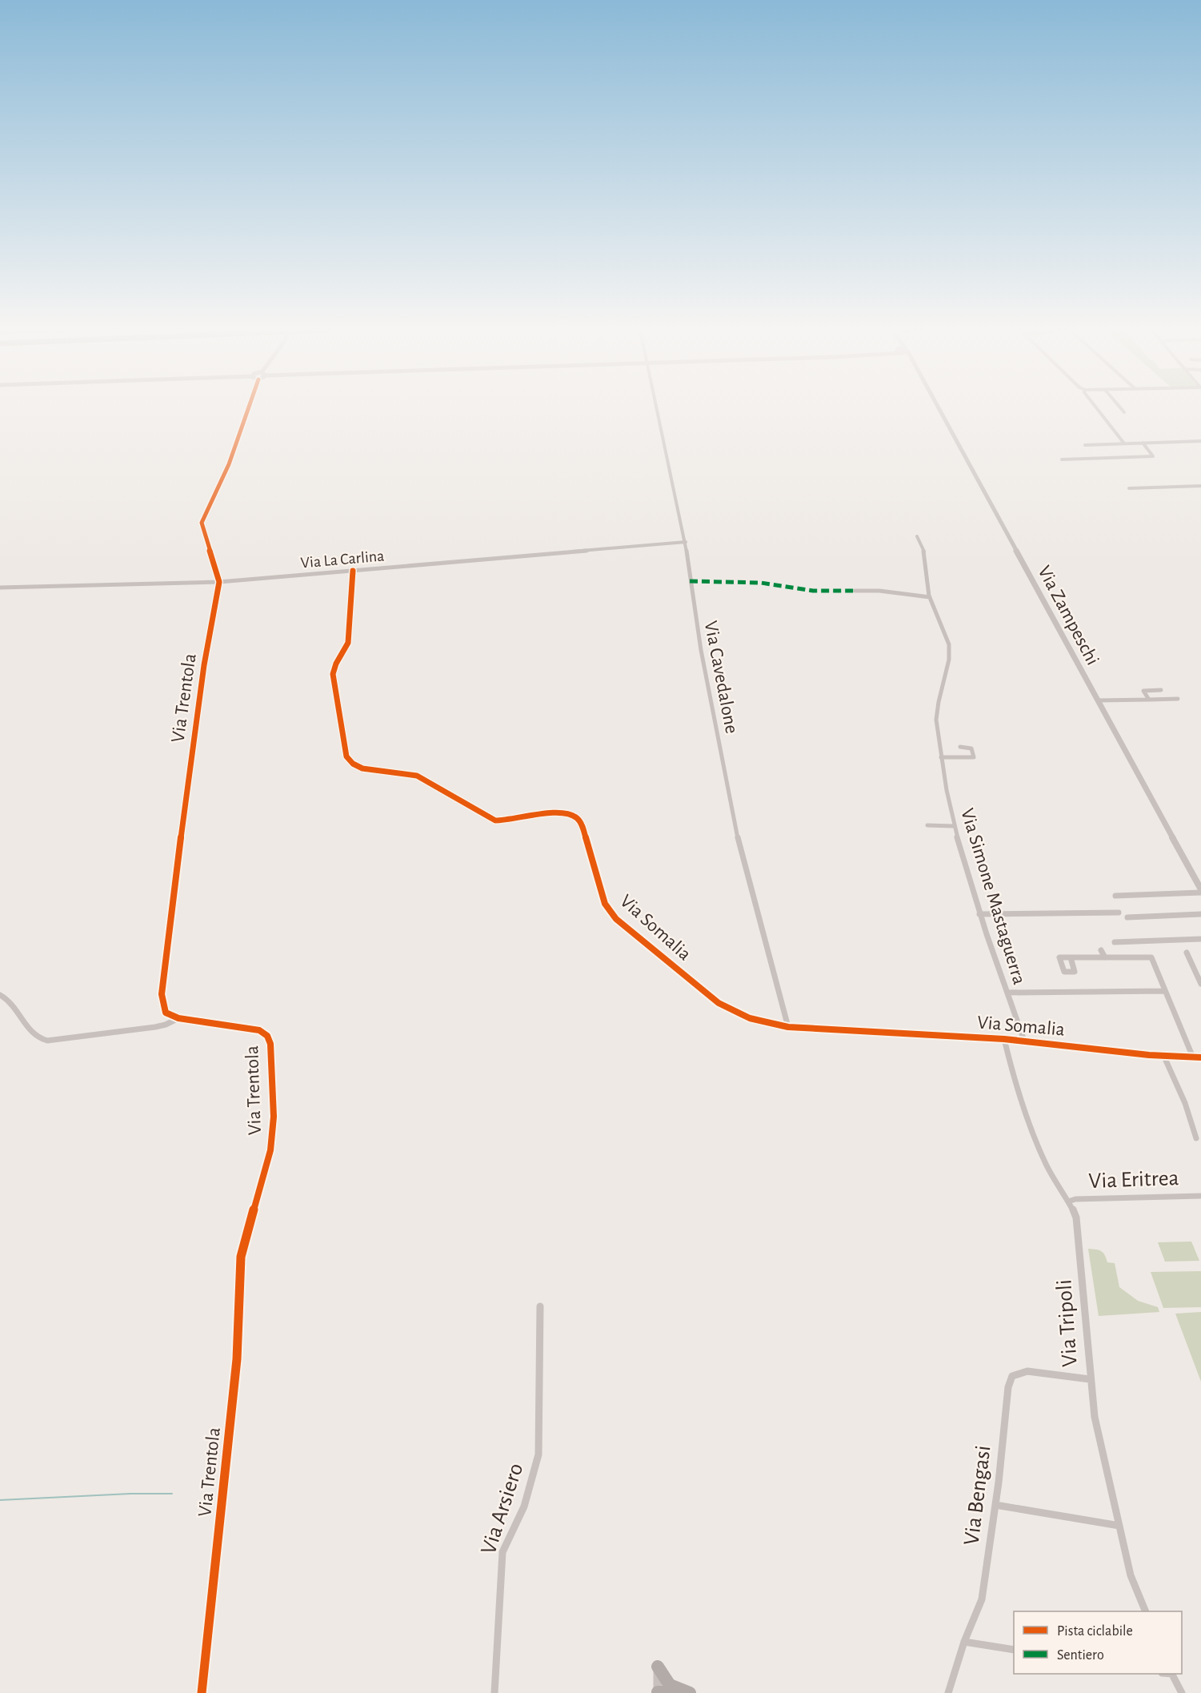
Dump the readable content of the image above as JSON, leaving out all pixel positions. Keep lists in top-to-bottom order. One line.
{"streets":{"street":["Via La Carlina","Via Zampeschi","Via Cavedalone","Via Trentola","Via Simone Mastaguerra","Via Somalia","Via Eritrea","Via Tripoli","Via Bengasi","Via Arsiero"]},"crossings":[["Via La Carlina","Via Cavedalone"],["Via La Carlina","Via Trentola"],["Via La Carlina","Via Somalia"],["Via Cavedalone","Via Somalia"],["Via Simone Mastaguerra","Via Somalia"],["Via Somalia","Via Tripoli"],["Via Eritrea","Via Tripoli"],["Via Tripoli","Via Bengasi"]],"legend":["Pista ciclabile","Sentiero"]}
